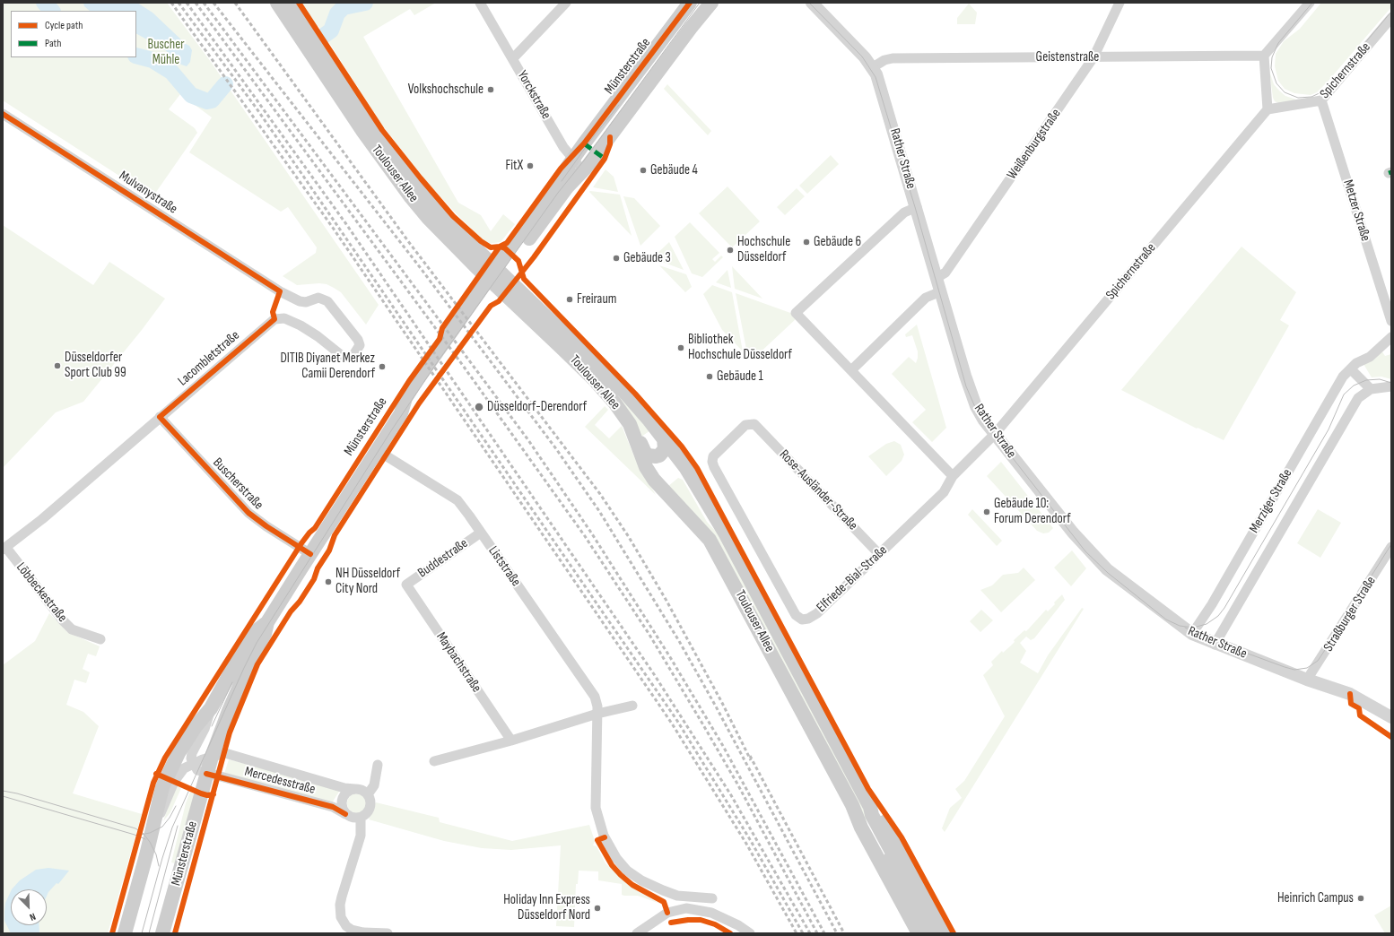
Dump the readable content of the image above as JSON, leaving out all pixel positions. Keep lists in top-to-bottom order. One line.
{"streets":{"main road":["Münsterstraße","Toulouser Allee"],"street":["Geistenstraße","Spichernstraße","Yorckstraße","Weißenburgstraße","Rather Straße","Mulvanystraße","Metzer Straße","Lacombletstraße","Buscherstraße","Rose-Ausländer-Straße","Merziger Straße","Buddestraße","Liststraße","Elfriede-Bial-Straße","Löbbeckestraße","Straßburger Straße","Maybachstraße","Mercedesstraße"]},"crossings":[["Geistenstraße","Weißenburgstraße"],["Geistenstraße","Rather Straße"],["Münsterstraße","Yorckstraße"],["Münsterstraße","Toulouser Allee"],["Münsterstraße","Buscherstraße"],["Münsterstraße","Liststraße"],["Münsterstraße","Mercedesstraße"],["Spichernstraße","Rather Straße"],["Spichernstraße","Metzer Straße"],["Spichernstraße","Elfriede-Bial-Straße"],["Weißenburgstraße","Rather Straße"],["Rather Straße","Merziger Straße"],["Rather Straße","Elfriede-Bial-Straße"],["Rather Straße","Straßburger Straße"],["Mulvanystraße","Lacombletstraße"],["Lacombletstraße","Buscherstraße"],["Lacombletstraße","Löbbeckestraße"],["Rose-Ausländer-Straße","Elfriede-Bial-Straße"],["Buddestraße","Liststraße"],["Buddestraße","Maybachstraße"]],"parks":["Buscher Mühle"],"places":["Volkshochschule","FitX","Gebäude 4","Gebäude 6","Hochschule Düsseldorf","Gebäude 3","Freiraum","Bibliothek Hochschule Düsseldorf","Düsseldorfer Sport Club 99","DITIB Diyanet Merkez Camii Derendorf","Gebäude 1","Düsseldorf-Derendorf","Gebäude 10: Forum Derendorf","NH Düsseldorf City Nord","Heinrich Campus","Holiday Inn Express Düsseldorf Nord"],"legend":["Cycle path","Path"],"north":"bottom right"}
